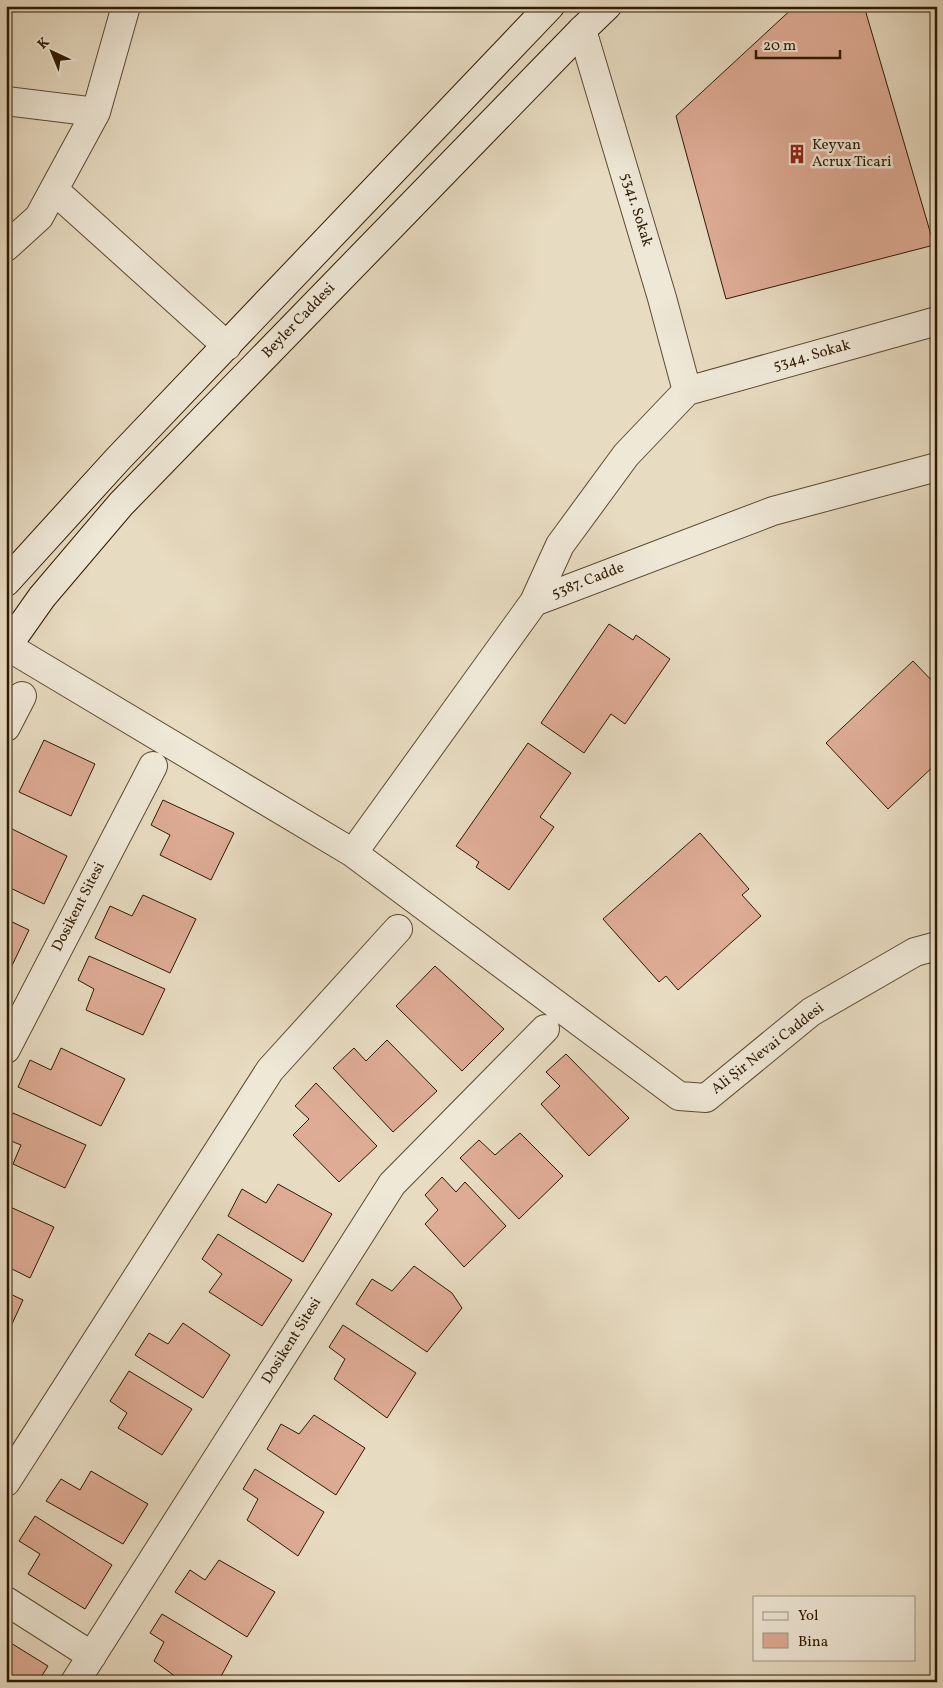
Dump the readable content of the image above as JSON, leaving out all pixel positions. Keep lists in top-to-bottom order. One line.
{"streets":{"street":["5341. Sokak","Beyler Caddesi","5344. Sokak","5387. Cadde","Dosikent Sitesi","Ali Şir Nevai Caddesi"]},"crossings":[["5341. Sokak","Beyler Caddesi"],["5341. Sokak","5344. Sokak"],["5387. Cadde","Ali Şir Nevai Caddesi"]],"places":{"building":["Keyvan Acrux Ticari"]},"legend":["Yol","Bina"],"scale_bar":"20 m","north":"top left"}
